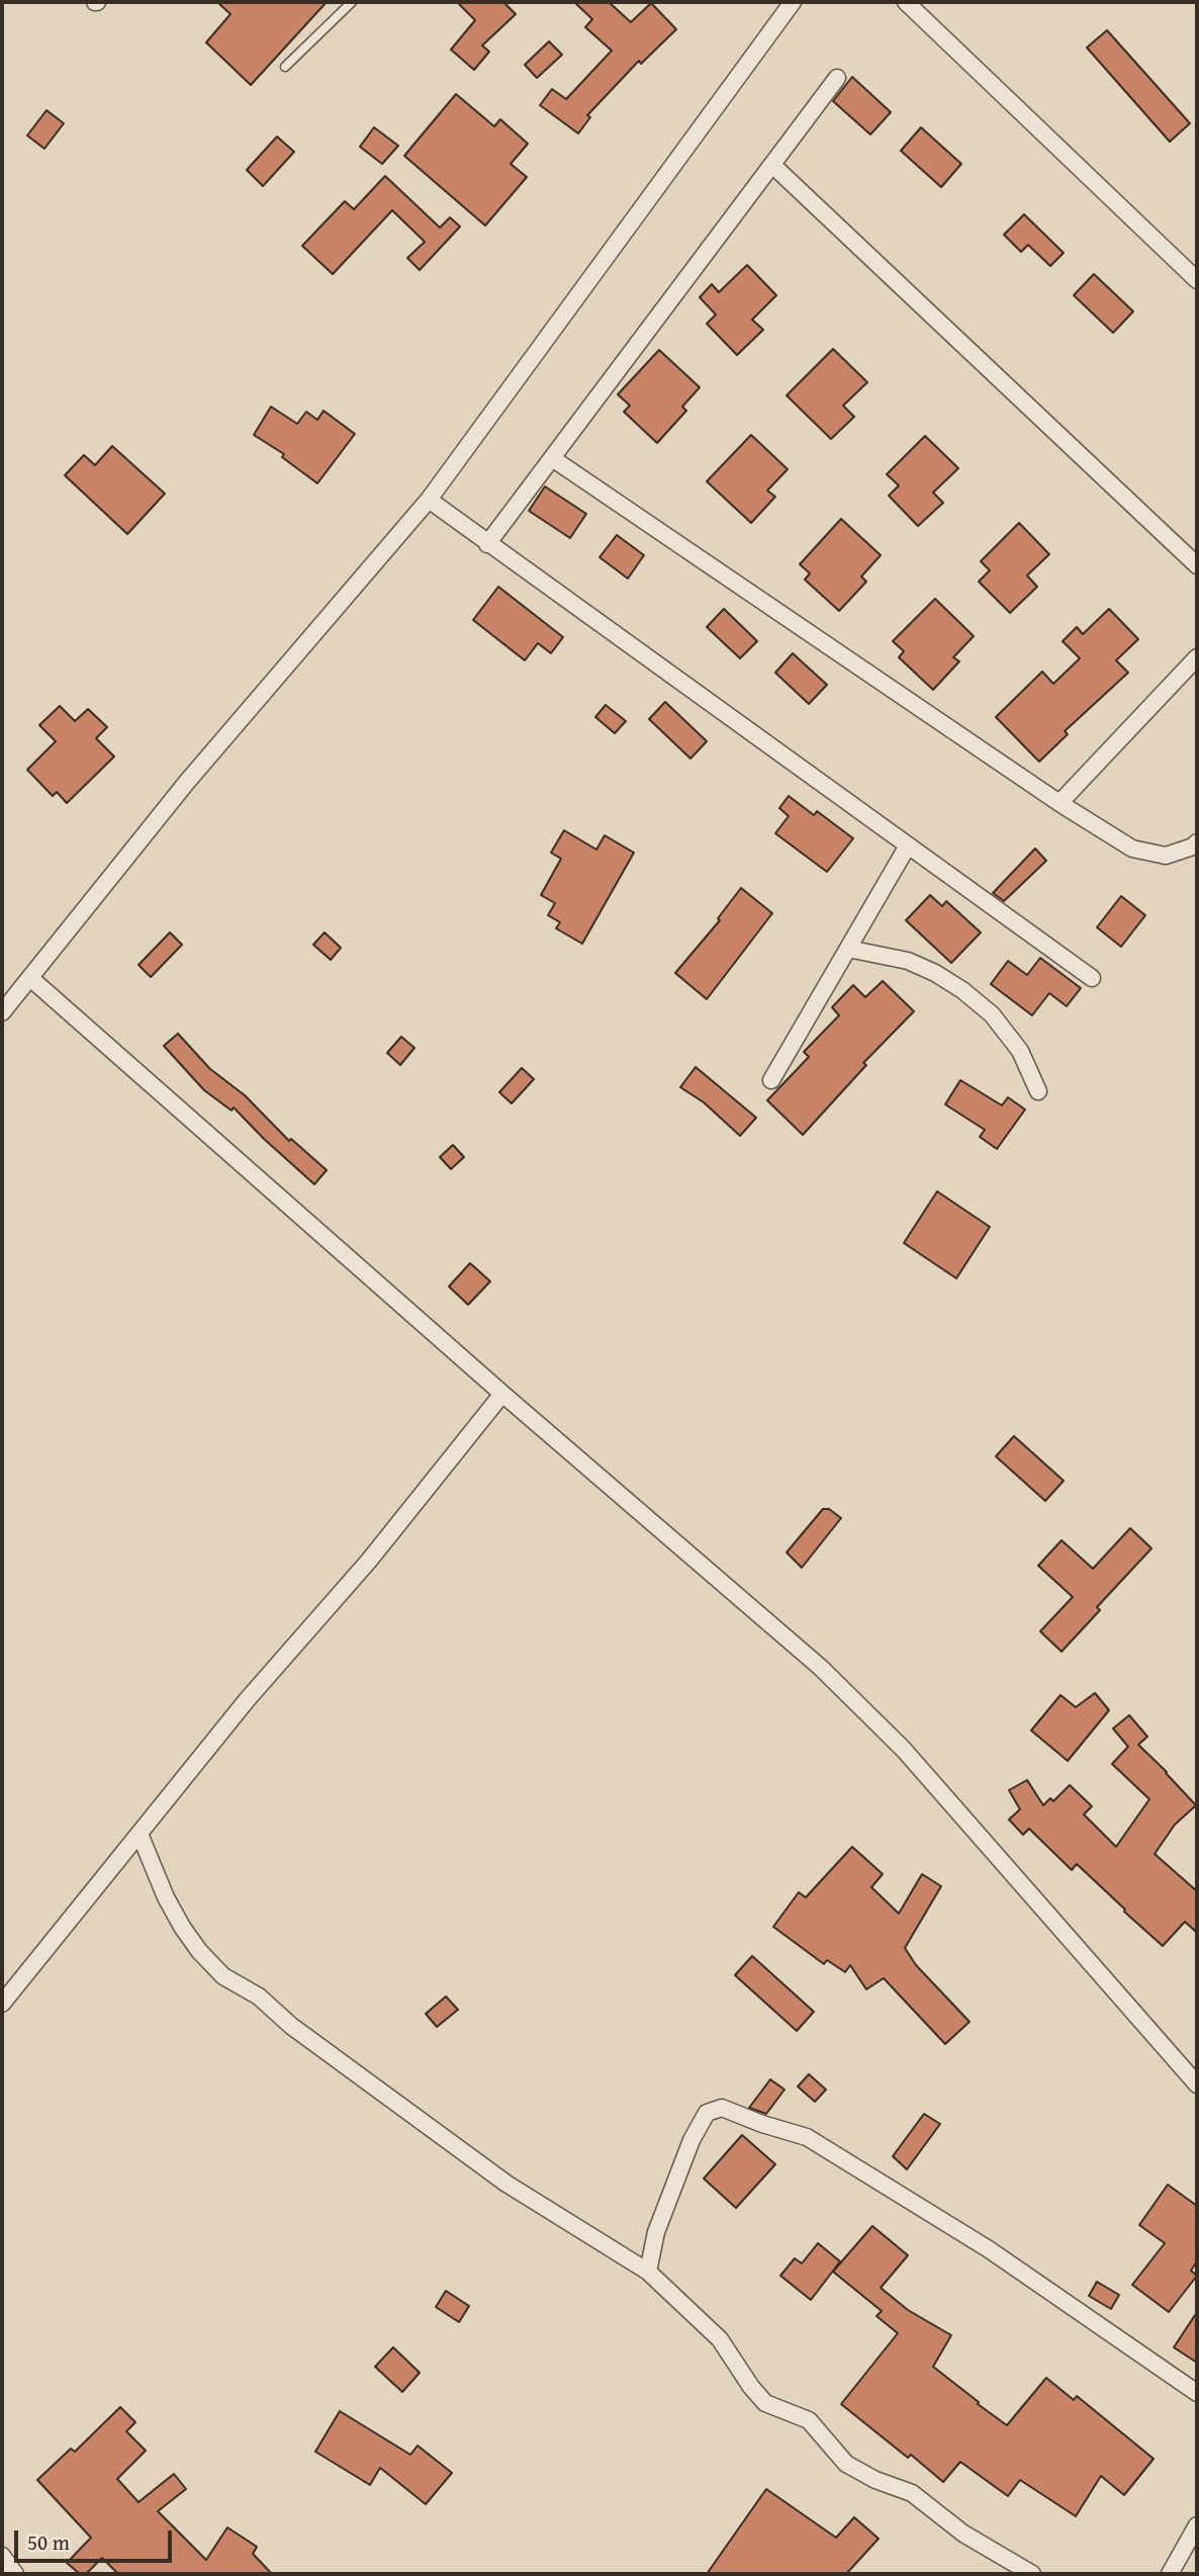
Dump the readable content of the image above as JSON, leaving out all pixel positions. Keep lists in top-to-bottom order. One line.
{"scale_bar":"50 m"}
